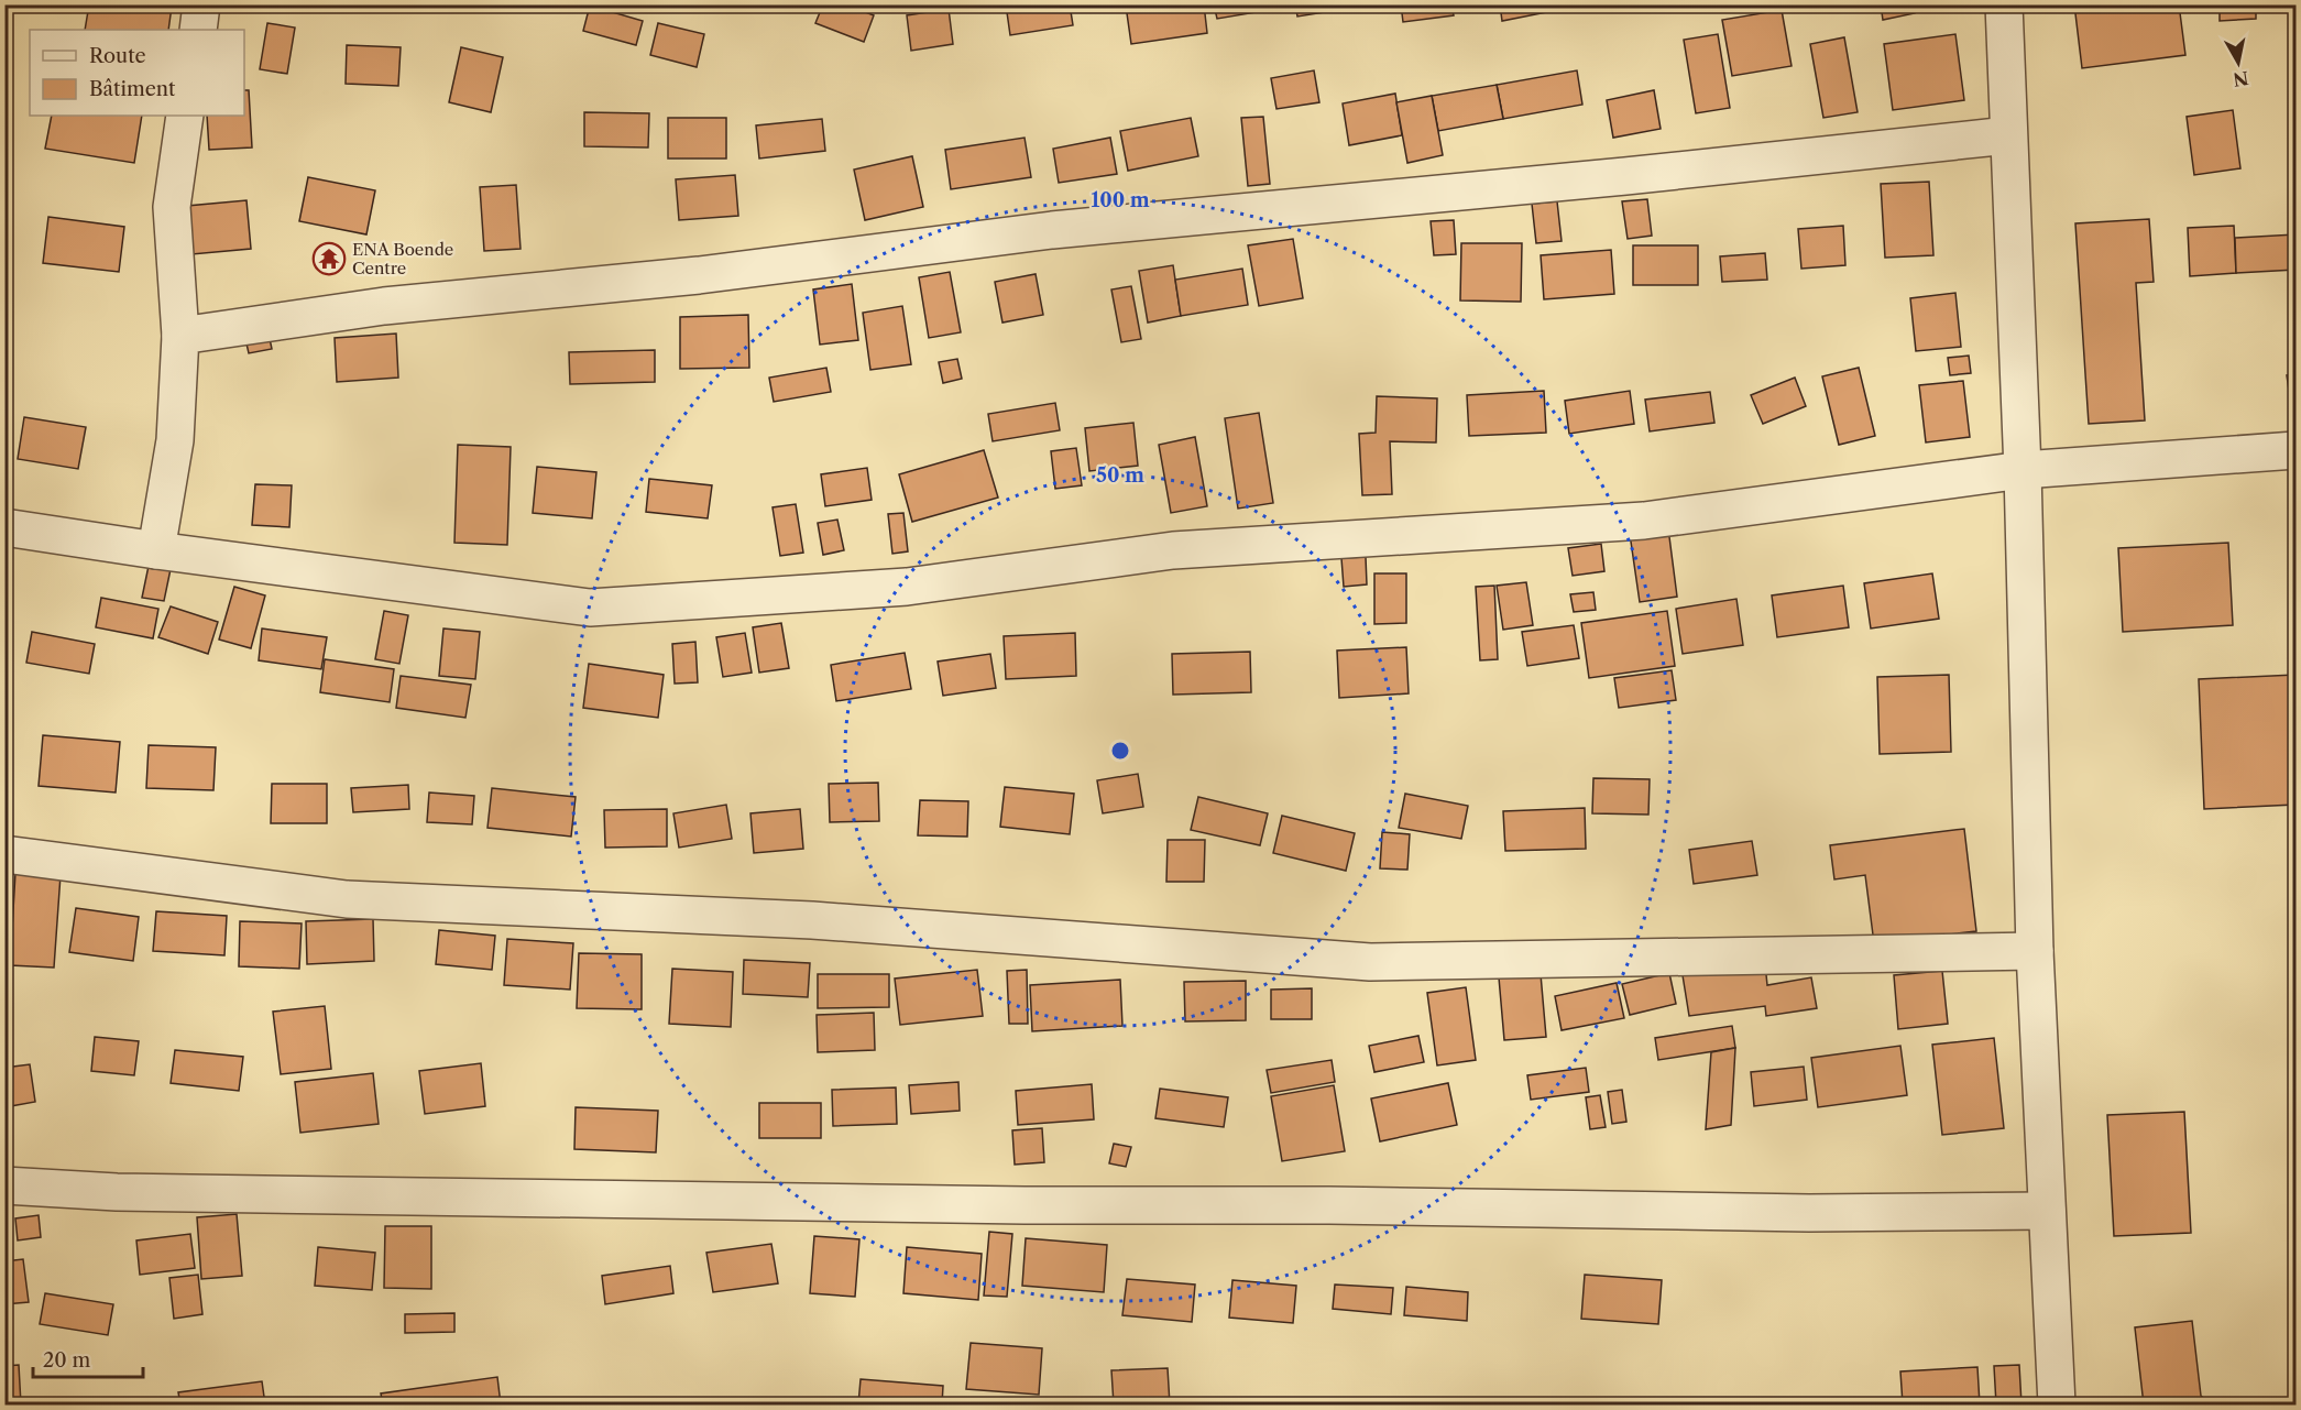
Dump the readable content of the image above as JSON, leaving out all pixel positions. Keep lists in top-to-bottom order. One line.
{"places":{"temple":["ENA Boende Centre"]},"legend":["Route","Bâtiment"],"scale_bar":"20 m","north":"bottom","rings":["100 m","50 m"]}
